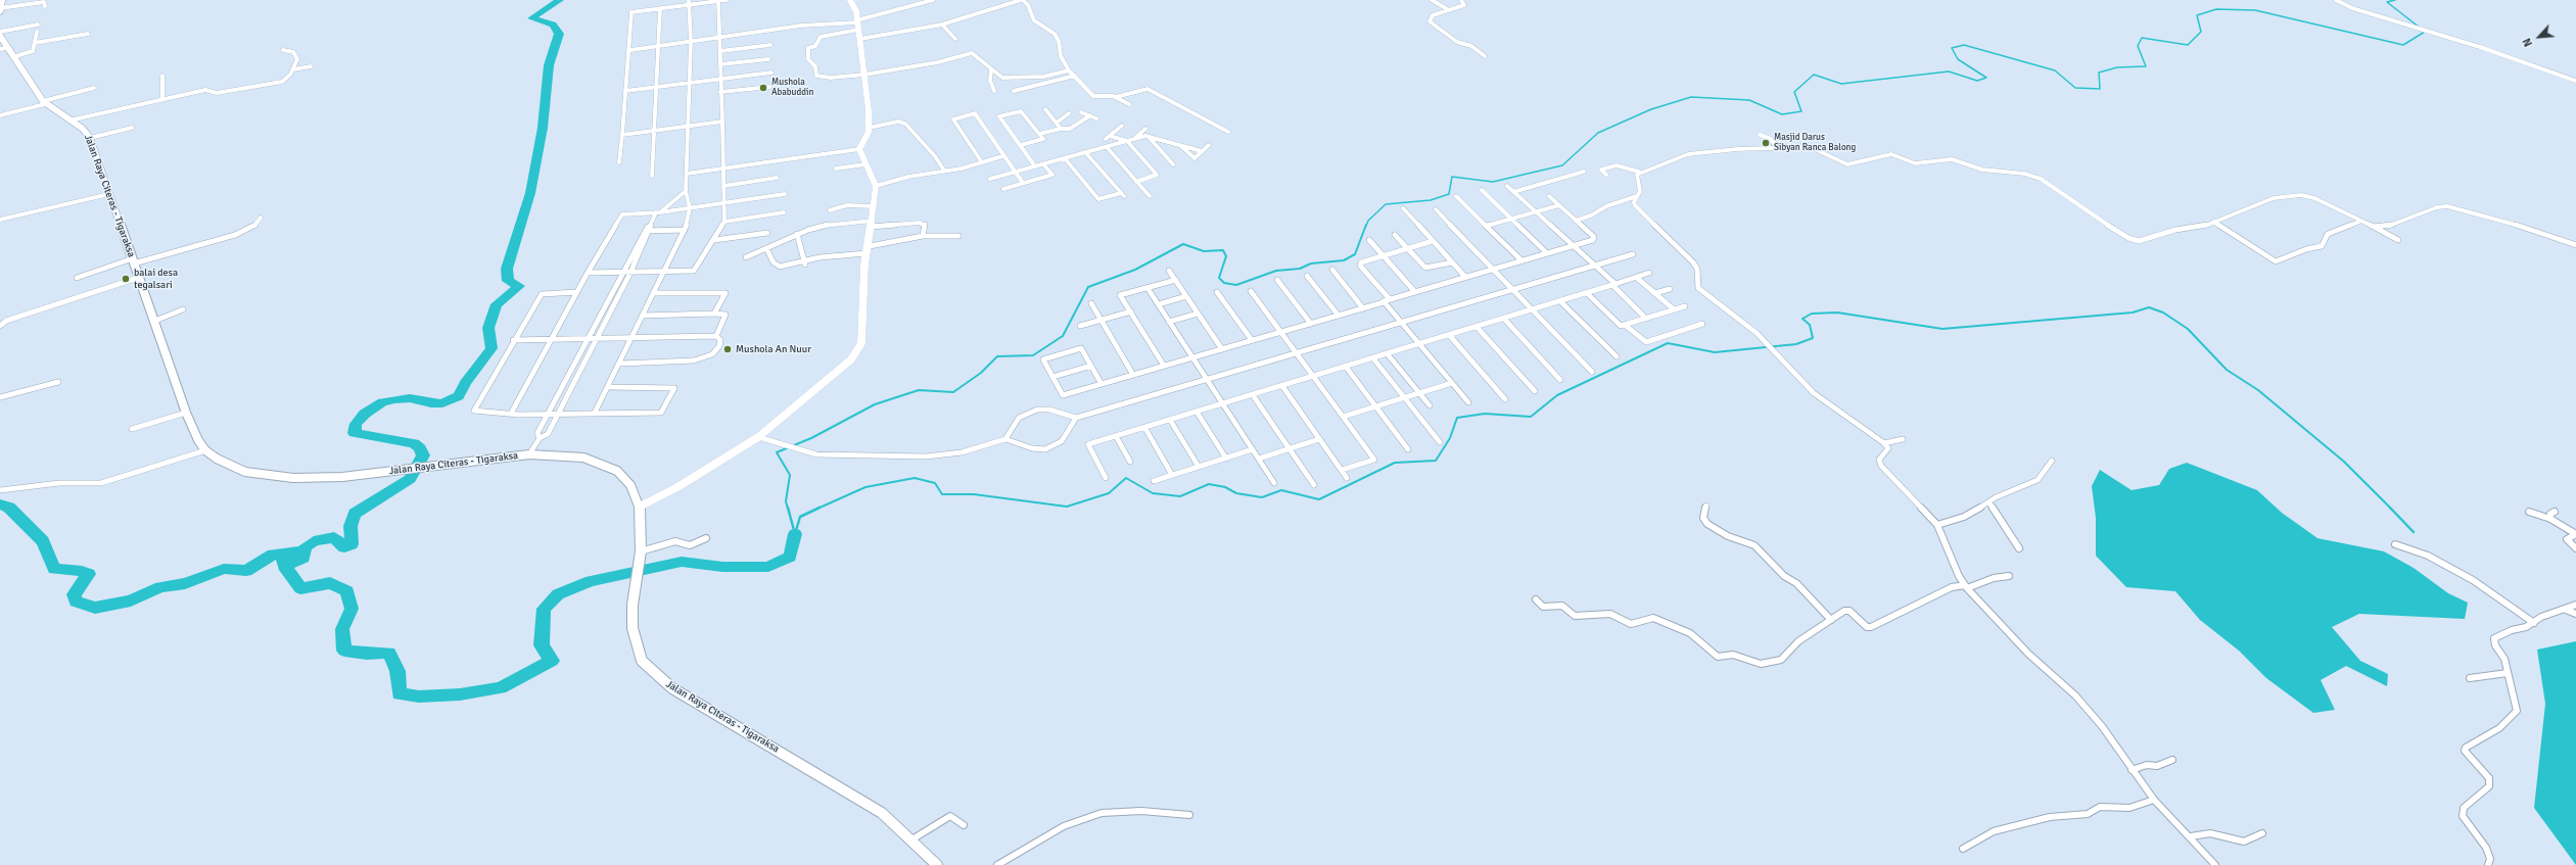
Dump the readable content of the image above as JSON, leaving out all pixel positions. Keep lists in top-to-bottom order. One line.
{"streets":{"main road":["Jalan Raya Citeras - Tigaraksa"]},"places":["Mushola Ababuddin","Masjid Darus Sibyan Ranca Balong","balai desa tegalsari","Mushola An Nuur"],"north":"bottom left"}
